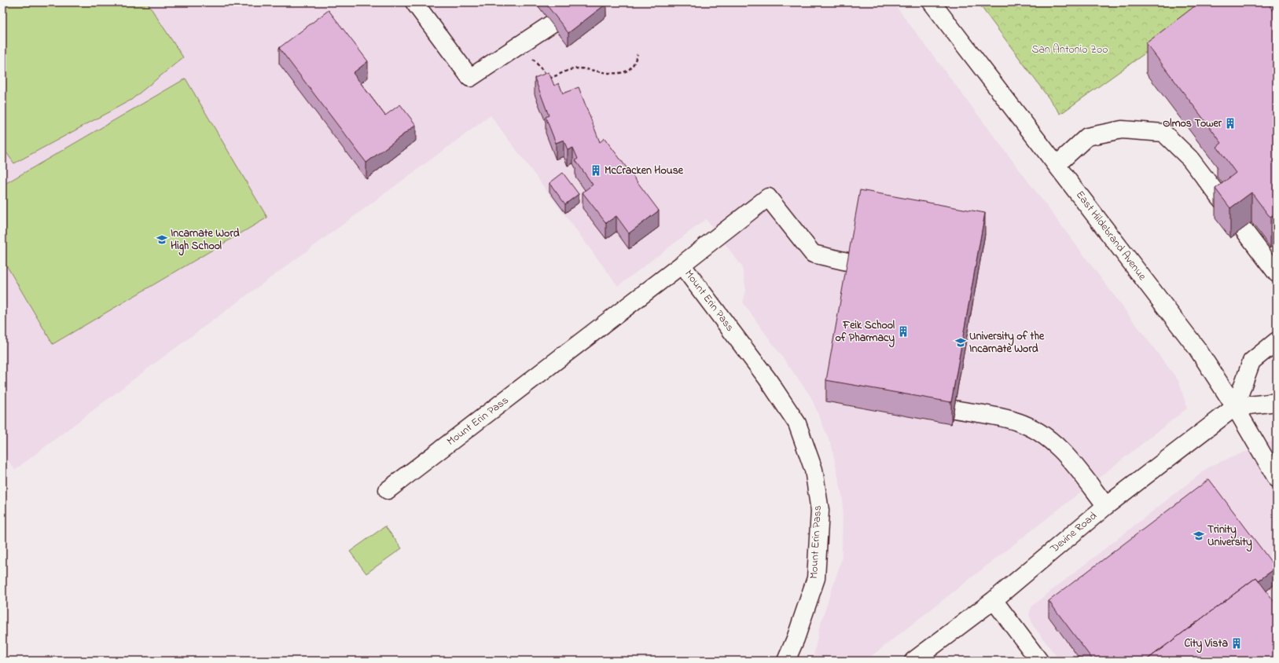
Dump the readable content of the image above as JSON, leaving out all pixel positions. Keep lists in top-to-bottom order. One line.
{"streets":{"street":["East Hildebrand Avenue","Mount Erin Pass","Devine Road"]},"crossings":[["East Hildebrand Avenue","Devine Road"]],"parks":["San Antonio Zoo"],"places":{"building":["Olmos Tower","McCracken House","Feik School of Pharmacy","City Vista"],"school or university":["Incarnate Word High School","University of the Incarnate Word","Trinity University"]}}
